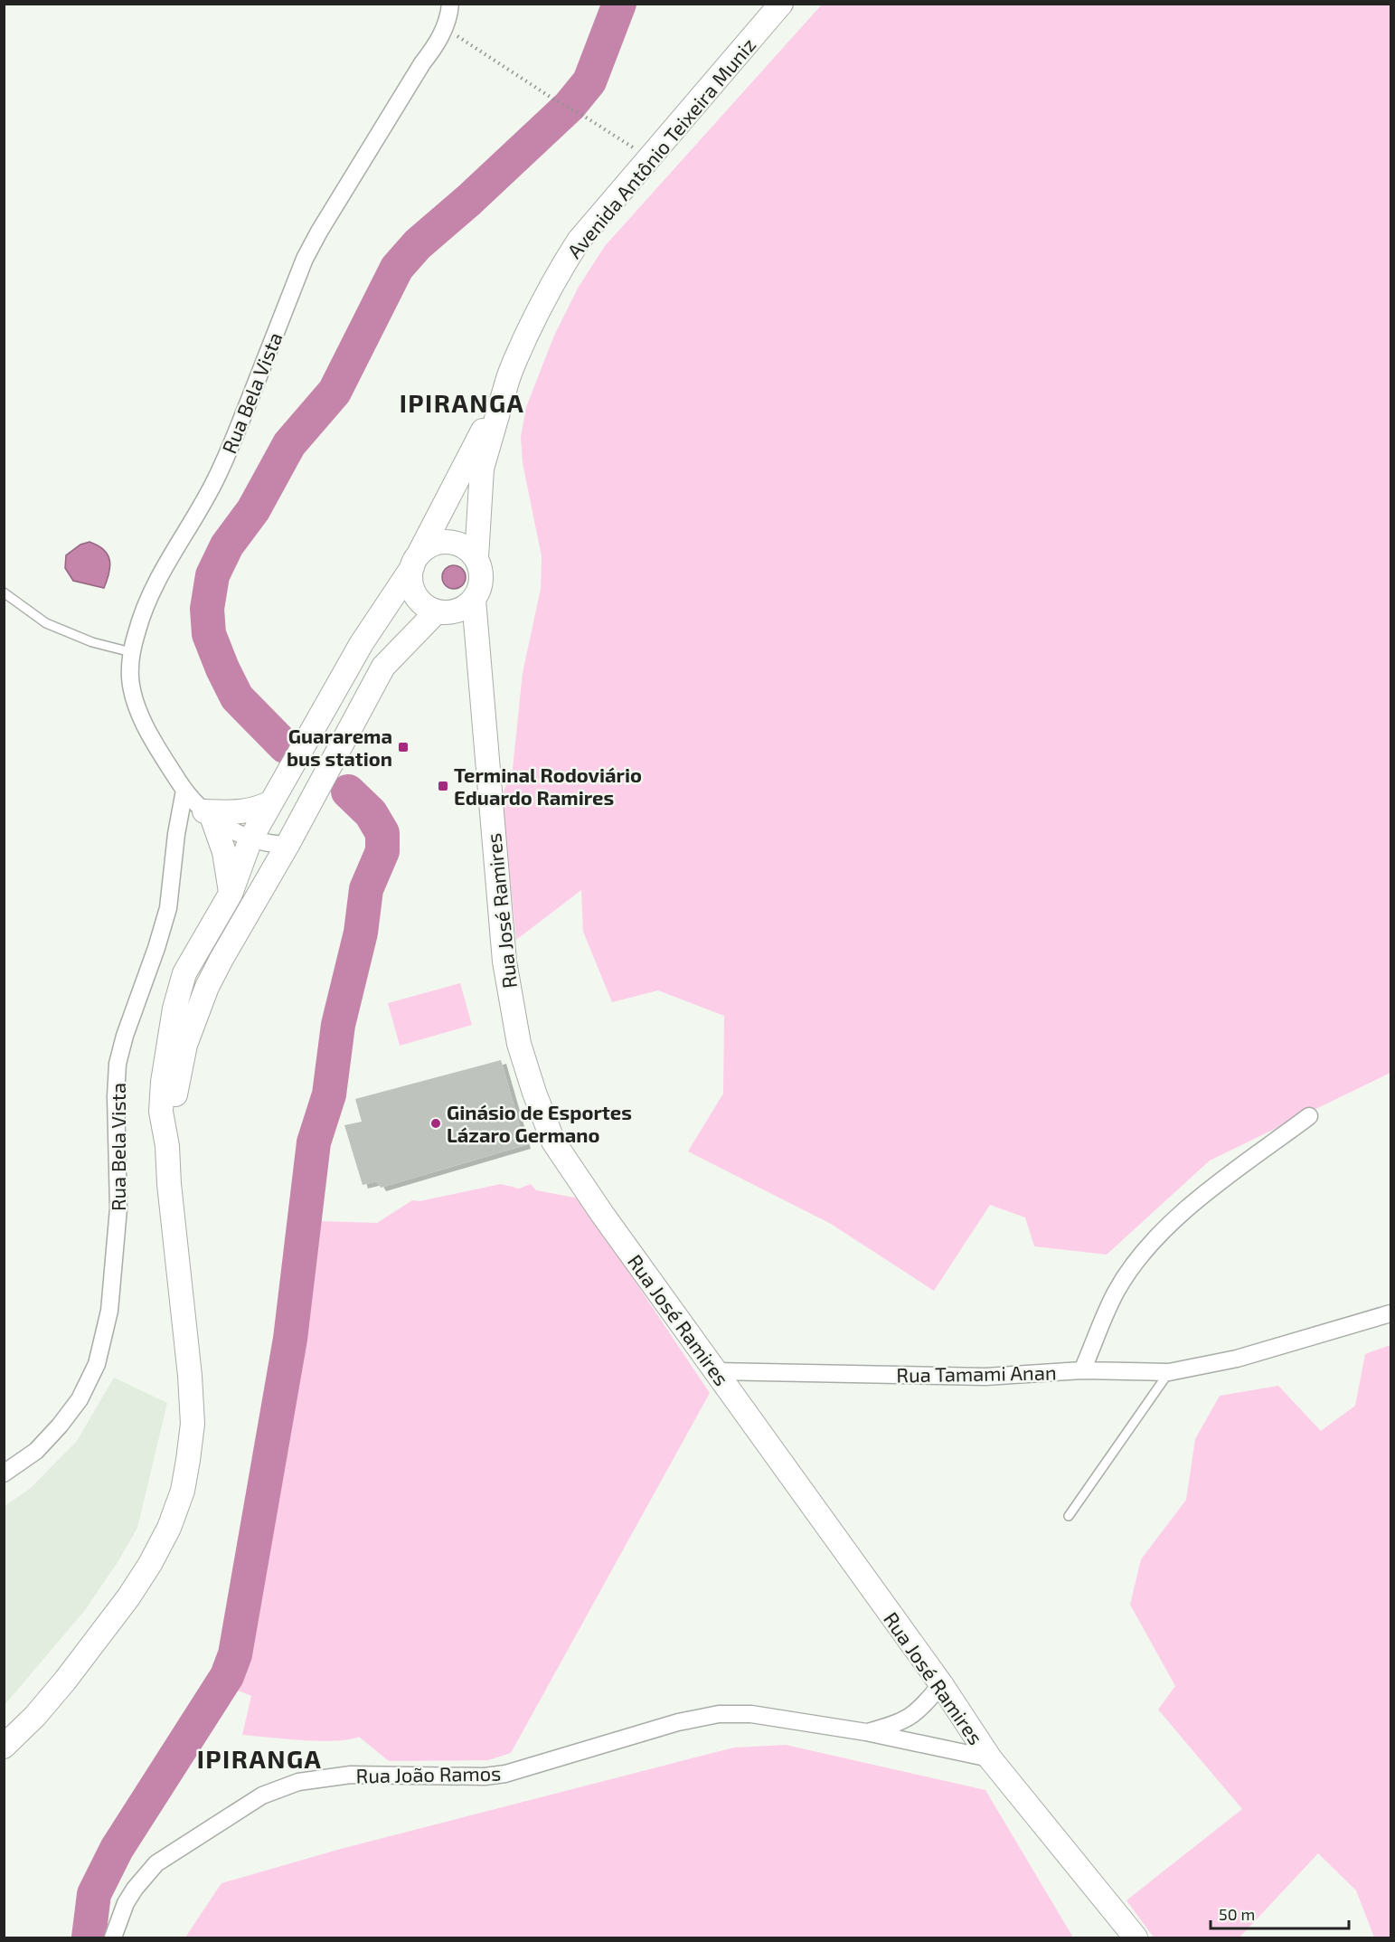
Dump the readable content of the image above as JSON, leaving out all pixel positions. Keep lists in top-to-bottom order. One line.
{"streets":{"main road":["Avenida Antônio Teixeira Muniz","Rua José Ramires"],"street":["Rua Bela Vista","Rua Tamami Anan","Rua João Ramos"]},"crossings":[["Avenida Antônio Teixeira Muniz","Rua Bela Vista"],["Avenida Antônio Teixeira Muniz","Rua José Ramires"],["Rua José Ramires","Rua Tamami Anan"],["Rua José Ramires","Rua João Ramos"]],"districts":["IPIRANGA","IPIRANGA"],"places":{"transit":["Guararema bus station","Terminal Rodoviário Eduardo Ramires"],"other":["Ginásio de Esportes Lázaro Germano"]},"scale_bar":"50 m"}
